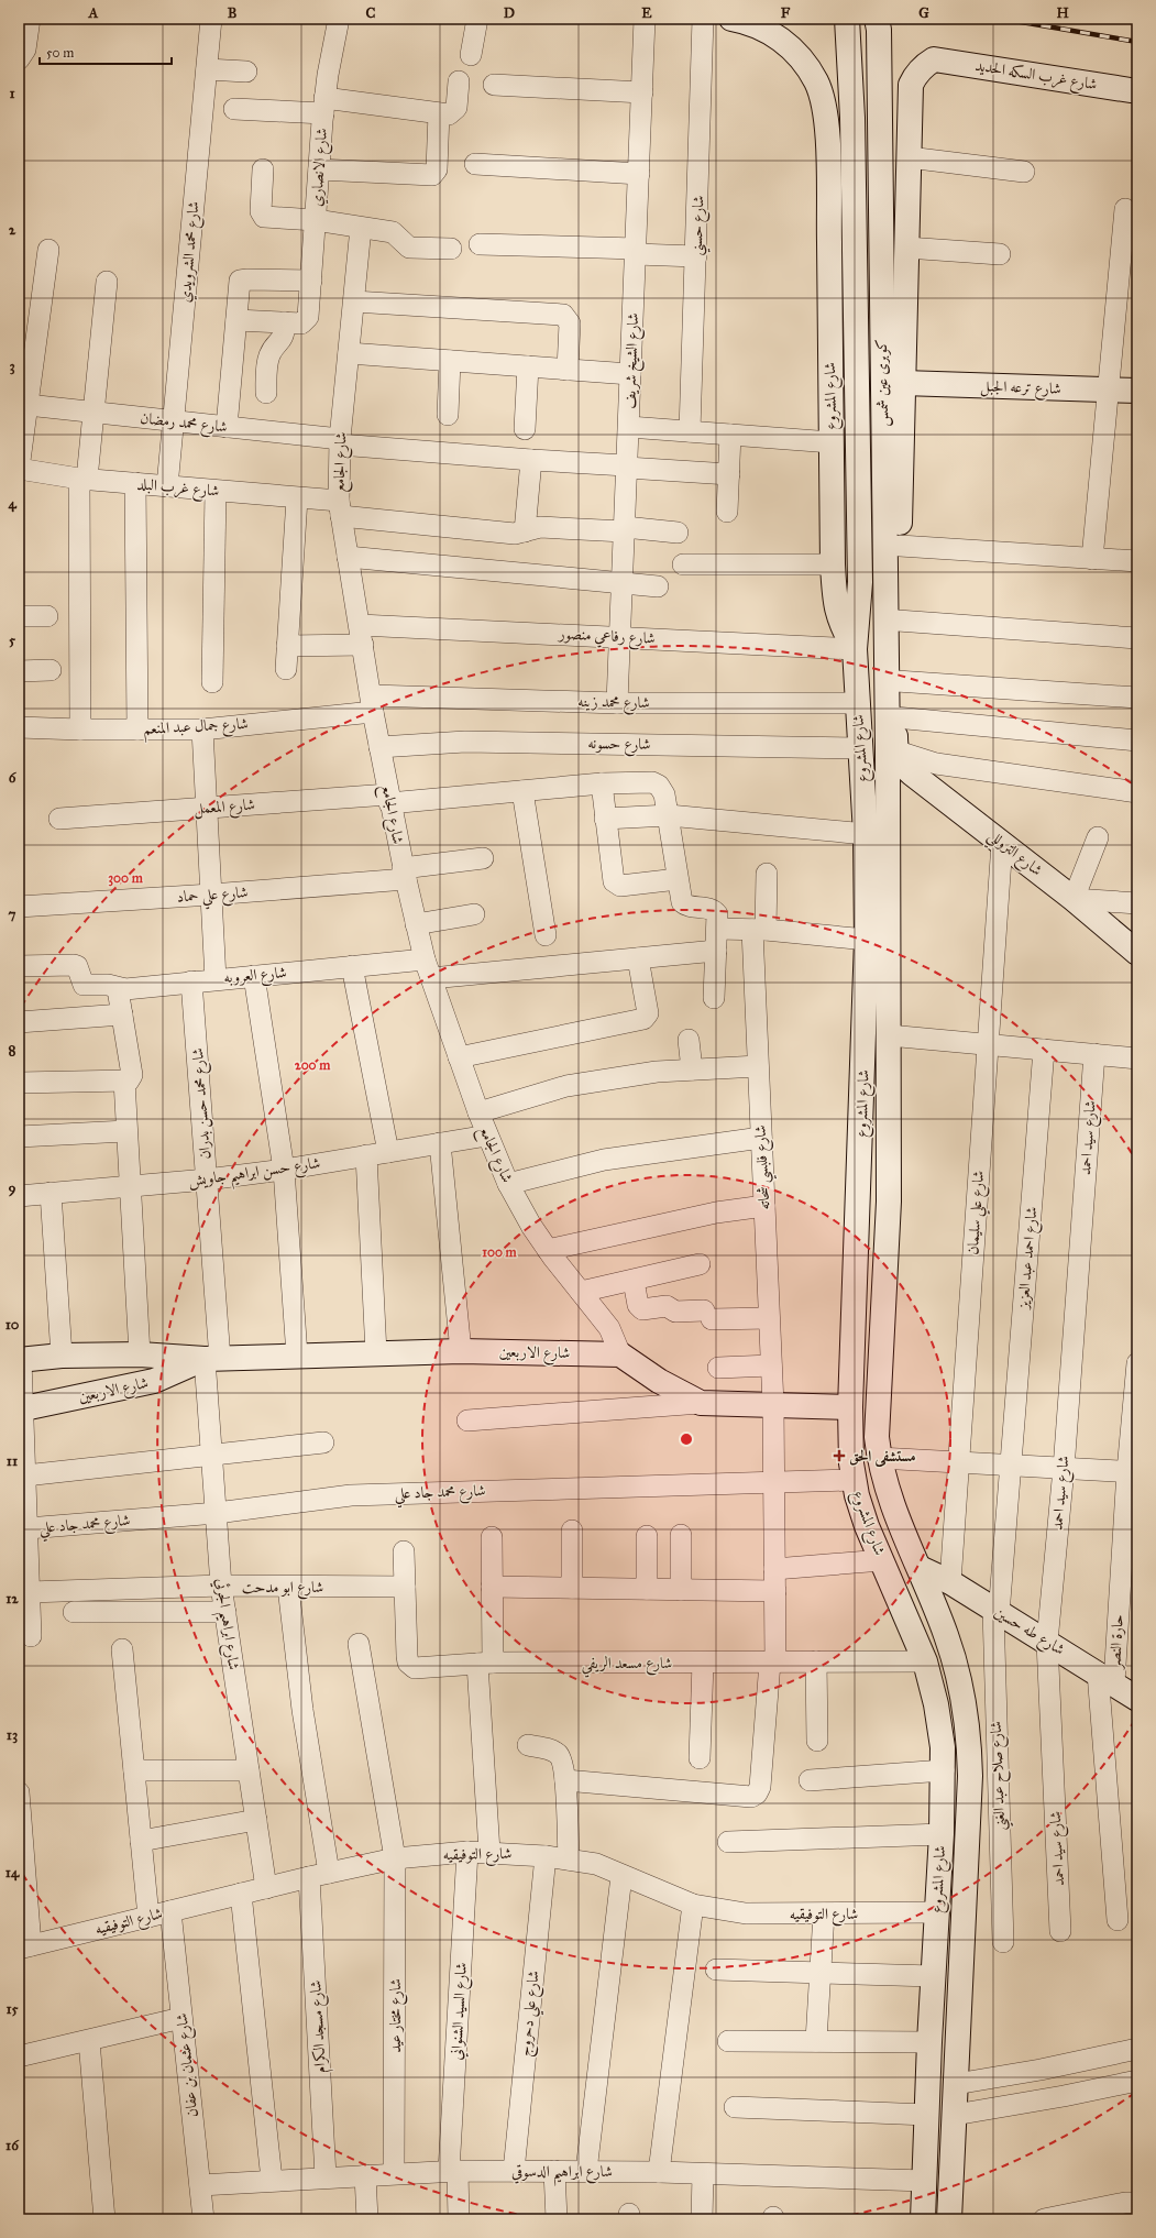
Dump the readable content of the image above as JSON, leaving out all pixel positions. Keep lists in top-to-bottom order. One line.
{"streets":{"main road":["شارع غرب السكه الحديد","كوبرى عين شمس","شارع ترعه الجبل","شارع المشروع","شارع التروللي","شارع الاربعين","شارع طه حسين"],"street":["شارع الانصاري","شارع حسني","شارع محمد الشرويدي","شارع الشيخ شريف","شارع محمد رمضان","شارع الجامع","شارع غرب البلد","شارع رفاعي منصور","شارع محمد زينه","شارع جمال عبد المنعم","شارع حسونه","شارع المعمل","شارع علي حماد","شارع العروبه","شارع محمد حسن بدران","شارع سيد احمد","شارع فلبسي شحاته","شارع حسن ابراهيم جاويش","شارع علي سليمان","شارع احمد عبد العزيز","شارع محمد جاد علي","شارع ابو مدحت","شارع ابراهيم الجرئي","حارة النصر","شارع مسعد الريفي","شارع صلاح عبد الغني","شارع التوفيقيه","شارع السيد الشنواني","شارع علي دحروج","شارع مختار عيد","شارع مسجد الكرام","شارع عثمان بن عفان","شارع ابراهيم الدسوقي"]},"crossings":[["شارع غرب السكه الحديد","شارع المشروع"],["شارع محمد الشرويدي","شارع محمد رمضان"],["شارع محمد الشرويدي","شارع غرب البلد"],["شارع الشيخ شريف","شارع محمد رمضان"],["شارع الشيخ شريف","شارع غرب البلد"],["شارع الشيخ شريف","شارع رفاعي منصور"],["شارع الشيخ شريف","شارع محمد زينه"],["كوبرى عين شمس","شارع المشروع"],["كوبرى عين شمس","شارع رفاعي منصور"],["كوبرى عين شمس","شارع التروللي"],["شارع ترعه الجبل","شارع المشروع"],["شارع المشروع","شارع رفاعي منصور"],["شارع المشروع","شارع محمد زينه"],["شارع المشروع","شارع حسونه"],["شارع المشروع","شارع التروللي"],["شارع المشروع","شارع محمد جاد علي"],["شارع المشروع","شارع طه حسين"],["شارع المشروع","شارع مسعد الريفي"],["شارع المشروع","شارع التوفيقيه"],["شارع المشروع","شارع ابراهيم الدسوقي"],["شارع محمد رمضان","شارع الجامع"],["شارع الجامع","شارع غرب البلد"],["شارع الجامع","شارع رفاعي منصور"],["شارع الجامع","شارع محمد زينه"],["شارع الجامع","شارع جمال عبد المنعم"],["شارع الجامع","شارع حسونه"],["شارع الجامع","شارع المعمل"],["شارع الجامع","شارع علي حماد"],["شارع الجامع","شارع العروبه"],["شارع الجامع","شارع حسن ابراهيم جاويش"],["شارع الجامع","شارع الاربعين"],["شارع محمد زينه","شارع جمال عبد المنعم"],["شارع التروللي","شارع علي سليمان"],["شارع العروبه","شارع محمد حسن بدران"],["شارع محمد حسن بدران","شارع حسن ابراهيم جاويش"],["شارع محمد حسن بدران","شارع الاربعين"],["شارع محمد حسن بدران","شارع ابراهيم الجرئي"],["شارع سيد احمد","شارع طه حسين"],["شارع فلبسي شحاته","شارع محمد جاد علي"],["شارع فلبسي شحاته","شارع مسعد الريفي"],["شارع علي سليمان","شارع طه حسين"],["شارع احمد عبد العزيز","شارع طه حسين"],["شارع احمد عبد العزيز","شارع صلاح عبد الغني"],["شارع الاربعين","شارع ابراهيم الجرئي"],["شارع محمد جاد علي","شارع ابراهيم الجرئي"],["شارع ابو مدحت","شارع ابراهيم الجرئي"],["شارع ابو مدحت","شارع مسعد الريفي"],["شارع ابو مدحت","شارع مسجد الكرام"],["شارع ابراهيم الجرئي","شارع التوفيقيه"],["شارع طه حسين","حارة النصر"],["شارع طه حسين","شارع صلاح عبد الغني"],["شارع التوفيقيه","شارع السيد الشنواني"],["شارع التوفيقيه","شارع علي دحروج"],["شارع التوفيقيه","شارع مختار عيد"],["شارع التوفيقيه","شارع مسجد الكرام"],["شارع التوفيقيه","شارع عثمان بن عفان"],["شارع السيد الشنواني","شارع ابراهيم الدسوقي"],["شارع علي دحروج","شارع ابراهيم الدسوقي"],["شارع مختار عيد","شارع ابراهيم الدسوقي"],["شارع مسجد الكرام","شارع ابراهيم الدسوقي"],["شارع عثمان بن عفان","شارع ابراهيم الدسوقي"]],"places":{"health":["مستشفى الحق"]},"scale_bar":"50 m","grid":{"columns":["A","B","C","D","E","F","G","H"],"rows":["1","2","3","4","5","6","7","8","9","10","11","12","13","14","15","16"]},"rings":["300 m","200 m","100 m"]}
